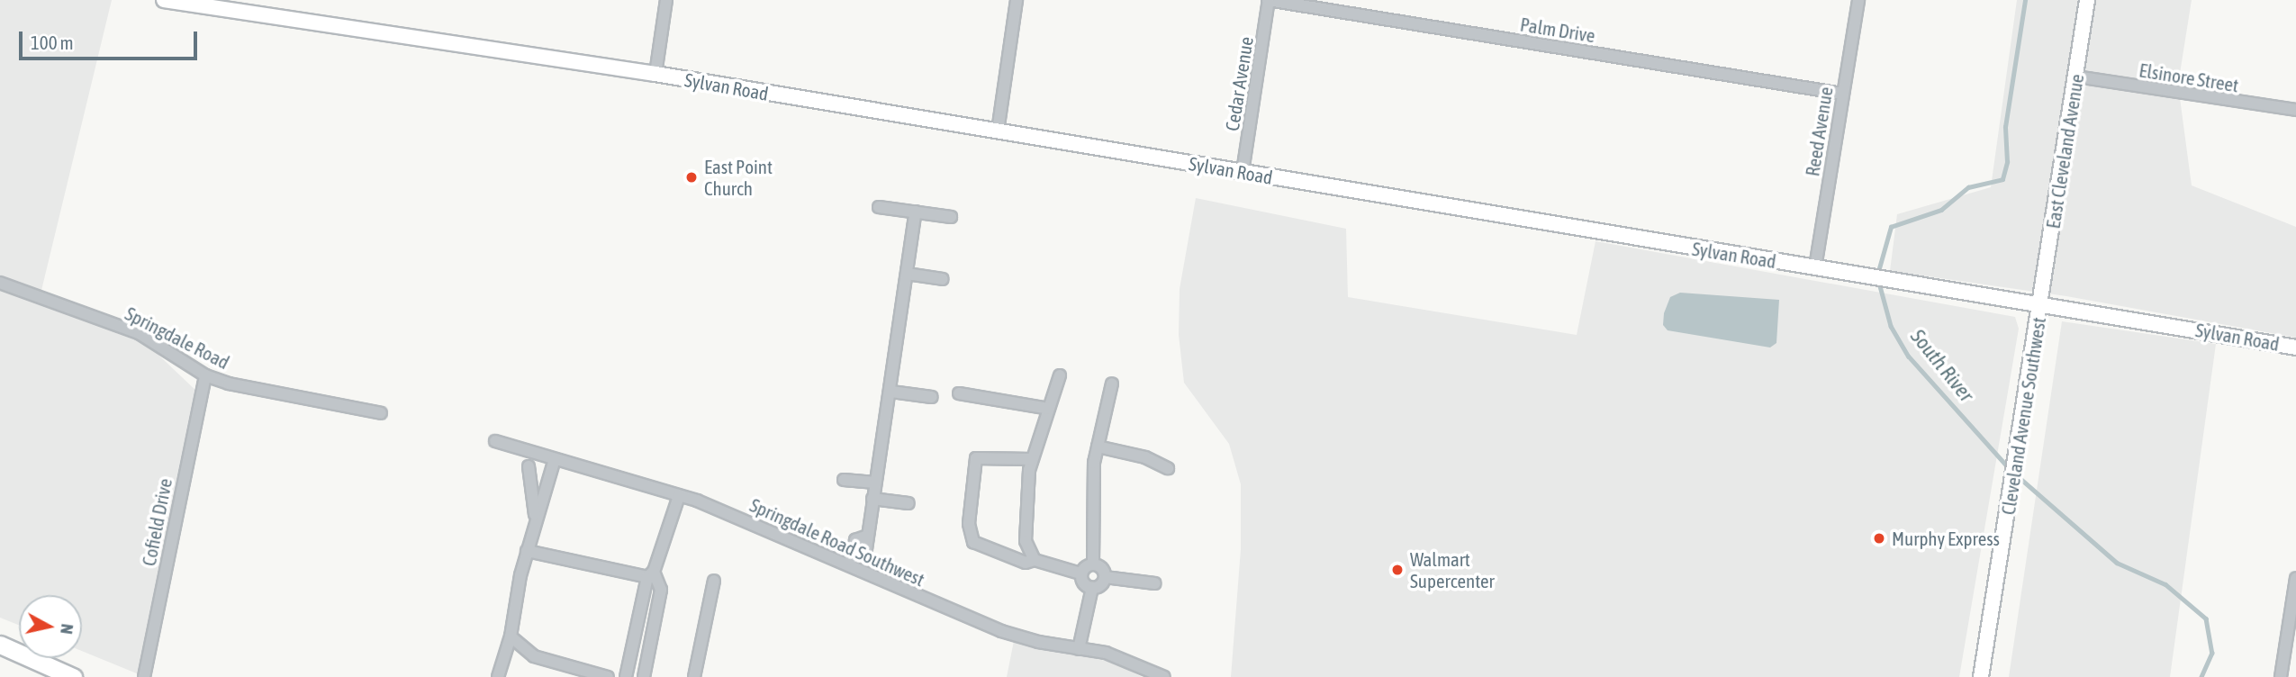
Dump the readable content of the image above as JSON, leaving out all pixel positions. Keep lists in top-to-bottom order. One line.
{"streets":{"main road":["Sylvan Road","East Cleveland Avenue","Cleveland Avenue Southwest"],"street":["Palm Drive","Elsinore Street","Cedar Avenue","Reed Avenue","Springdale Road","Cofield Drive","Springdale Road Southwest"]},"crossings":[["Palm Drive","Cedar Avenue"],["Palm Drive","Reed Avenue"],["Elsinore Street","East Cleveland Avenue"],["Cedar Avenue","Sylvan Road"],["Sylvan Road","Reed Avenue"],["Sylvan Road","East Cleveland Avenue"],["Sylvan Road","Cleveland Avenue Southwest"],["East Cleveland Avenue","Cleveland Avenue Southwest"],["Springdale Road","Cofield Drive"]],"water":["South River"],"places":["East Point Church","Murphy Express","Walmart Supercenter"],"scale_bar":"100 m","north":"right"}
